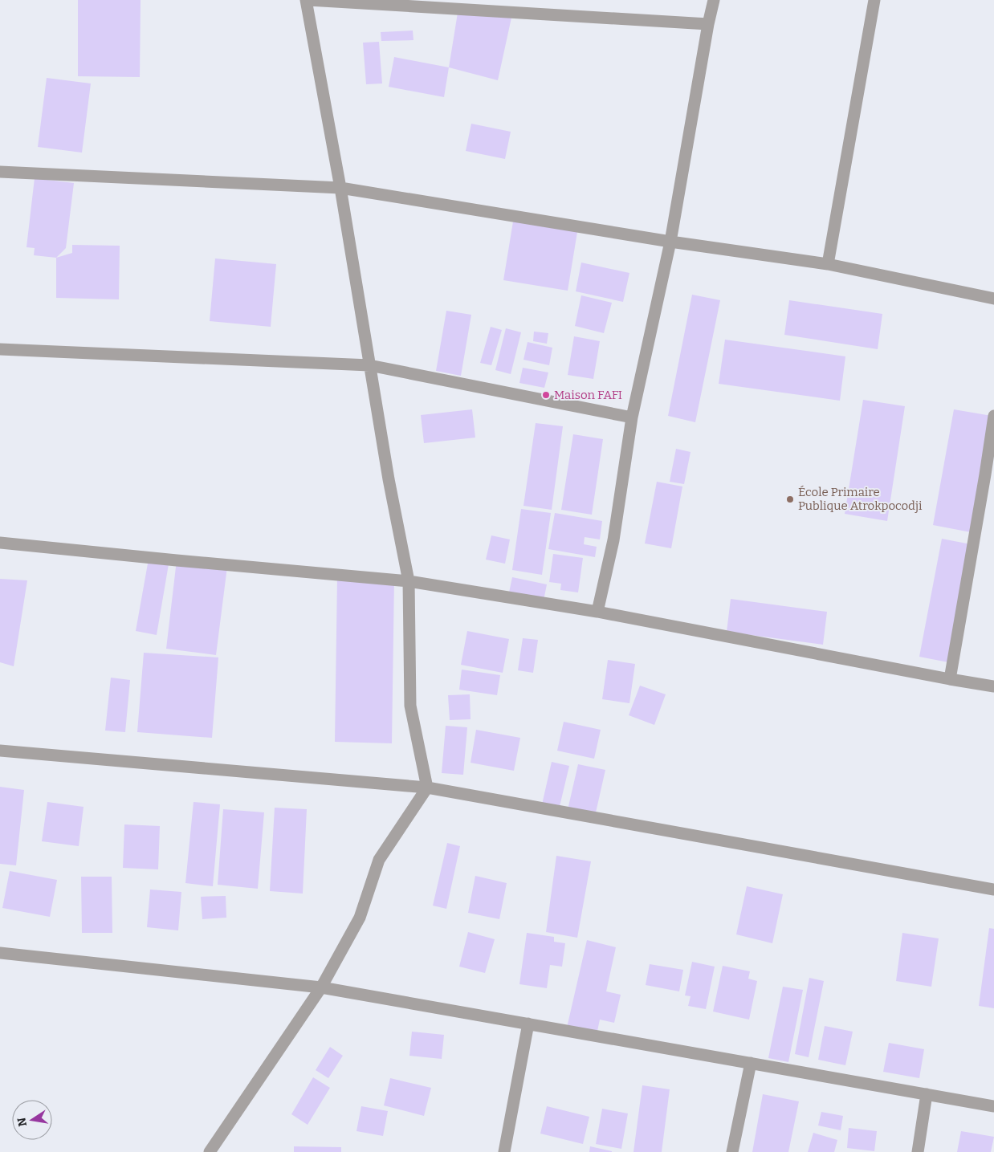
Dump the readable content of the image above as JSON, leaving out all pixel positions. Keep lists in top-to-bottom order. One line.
{"places":["Maison FAFI","École Primaire Publique Atrokpocodji"],"north":"left"}
